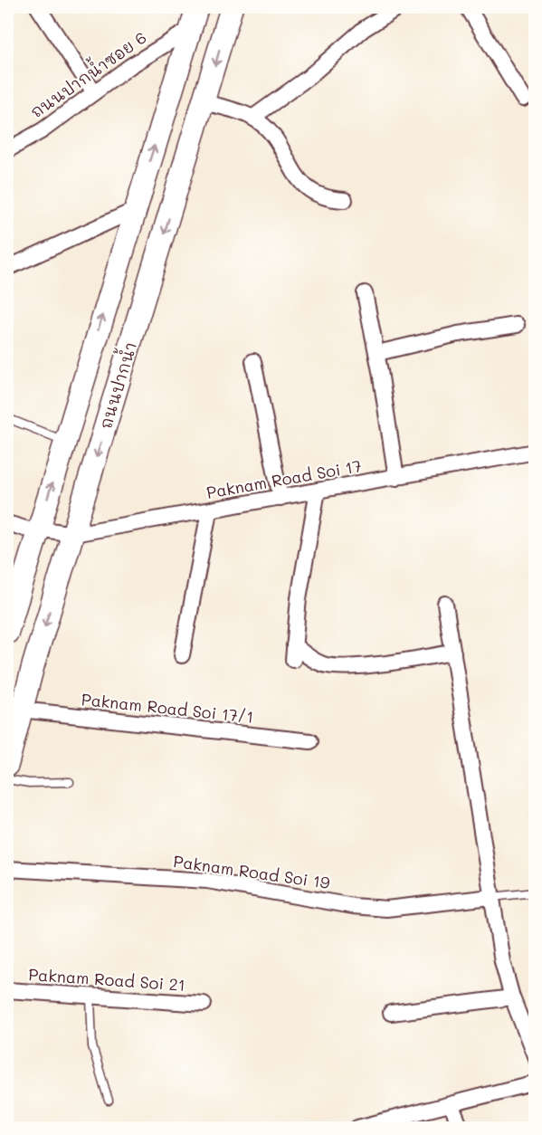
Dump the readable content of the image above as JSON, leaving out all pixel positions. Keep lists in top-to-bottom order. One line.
{"streets":{"street":["ถนนปากน้ำซอย 6","ถนนปากน้ำ","Paknam Road Soi 17","Paknam Road Soi 17/1","Paknam Road Soi 19","Paknam Road Soi 21"]},"crossings":[["ถนนปากน้ำ","Paknam Road Soi 17"],["ถนนปากน้ำ","Paknam Road Soi 17/1"]]}
